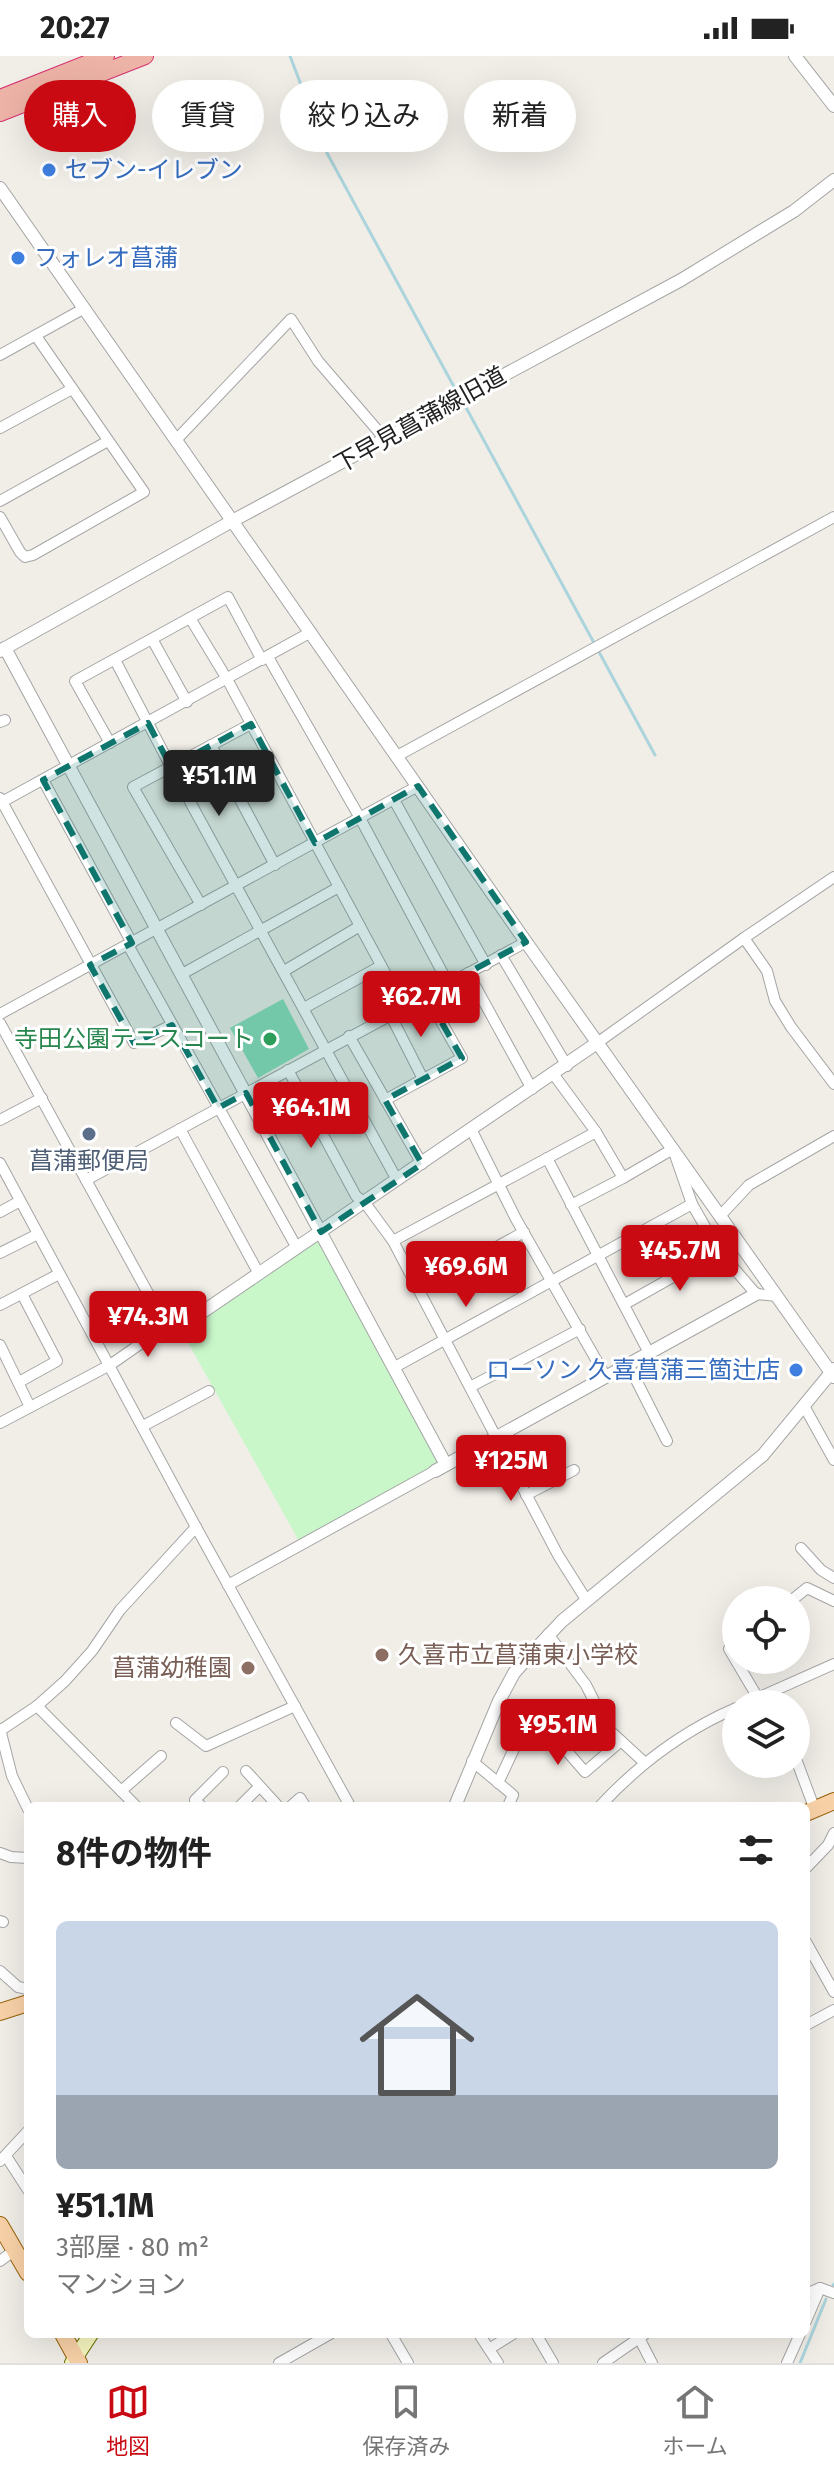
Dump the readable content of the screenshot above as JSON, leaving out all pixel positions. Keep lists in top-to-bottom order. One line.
{"streets":{"street":["下早見菖蒲線旧道"]},"places":["セブン-イレブン","フォレオ菖蒲","寺田公園テニスコート","菖蒲郵便局","ローソン 久喜菖蒲三箇辻店","久喜市立菖蒲東小学校","菖蒲幼稚園"],"page":{"status":"20:27","chip":["購入","賃貸","絞り込み","新着"],"price":["¥51.1M","¥62.7M","¥64.1M","¥45.7M","¥69.6M","¥74.3M","¥125M","¥95.1M"],"heading":"8件の物件","list":[{"name":"¥51.1M","note":"3部屋 · 80 m² · マンション"}],"tabs":["地図","保存済み","ホーム"]}}
